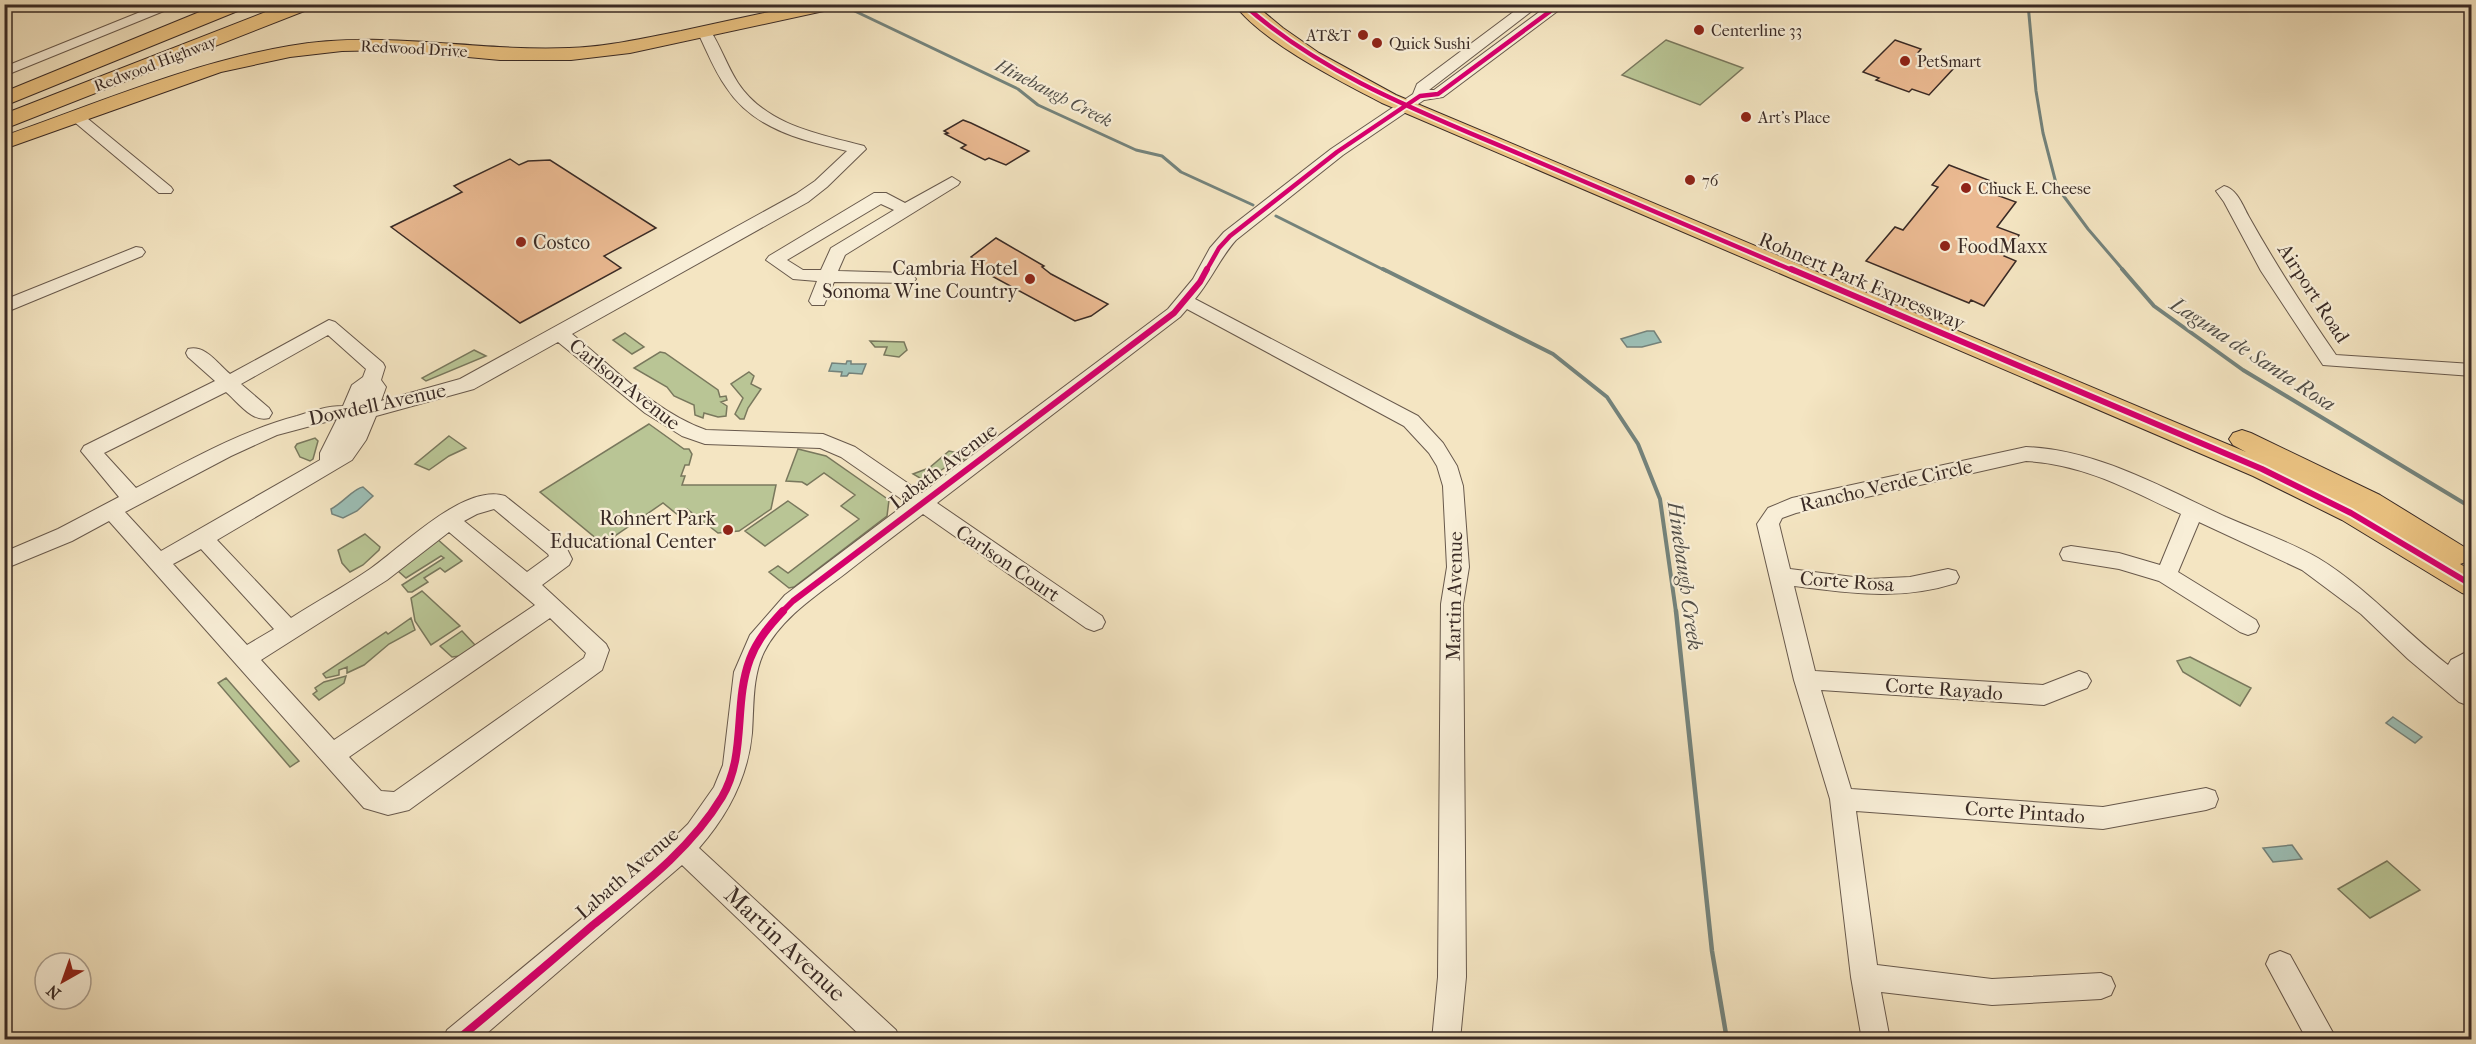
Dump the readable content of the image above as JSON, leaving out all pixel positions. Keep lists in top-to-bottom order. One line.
{"streets":{"highway":["Redwood Highway"],"main road":["Redwood Drive","Rohnert Park Expressway"],"street":["Airport Road","Carlson Avenue","Dowdell Avenue","Labath Avenue","Rancho Verde Circle","Carlson Court","Corte Rosa","Martin Avenue","Corte Rayado","Corte Pintado"]},"crossings":[["Redwood Drive","Dowdell Avenue"],["Rohnert Park Expressway","Labath Avenue"],["Carlson Avenue","Dowdell Avenue"],["Carlson Avenue","Labath Avenue"],["Carlson Avenue","Carlson Court"],["Labath Avenue","Carlson Court"],["Labath Avenue","Martin Avenue"],["Rancho Verde Circle","Corte Rosa"],["Rancho Verde Circle","Corte Rayado"],["Rancho Verde Circle","Corte Pintado"]],"water":["Hinebaugh Creek","Laguna de Santa Rosa"],"places":["Centerline 33","AT&T","Quick Sushi","PetSmart","Art's Place","76","Chuck E. Cheese","Costco","FoodMaxx","Cambria Hotel Sonoma Wine Country","Rohnert Park Educational Center"],"north":"bottom left"}
